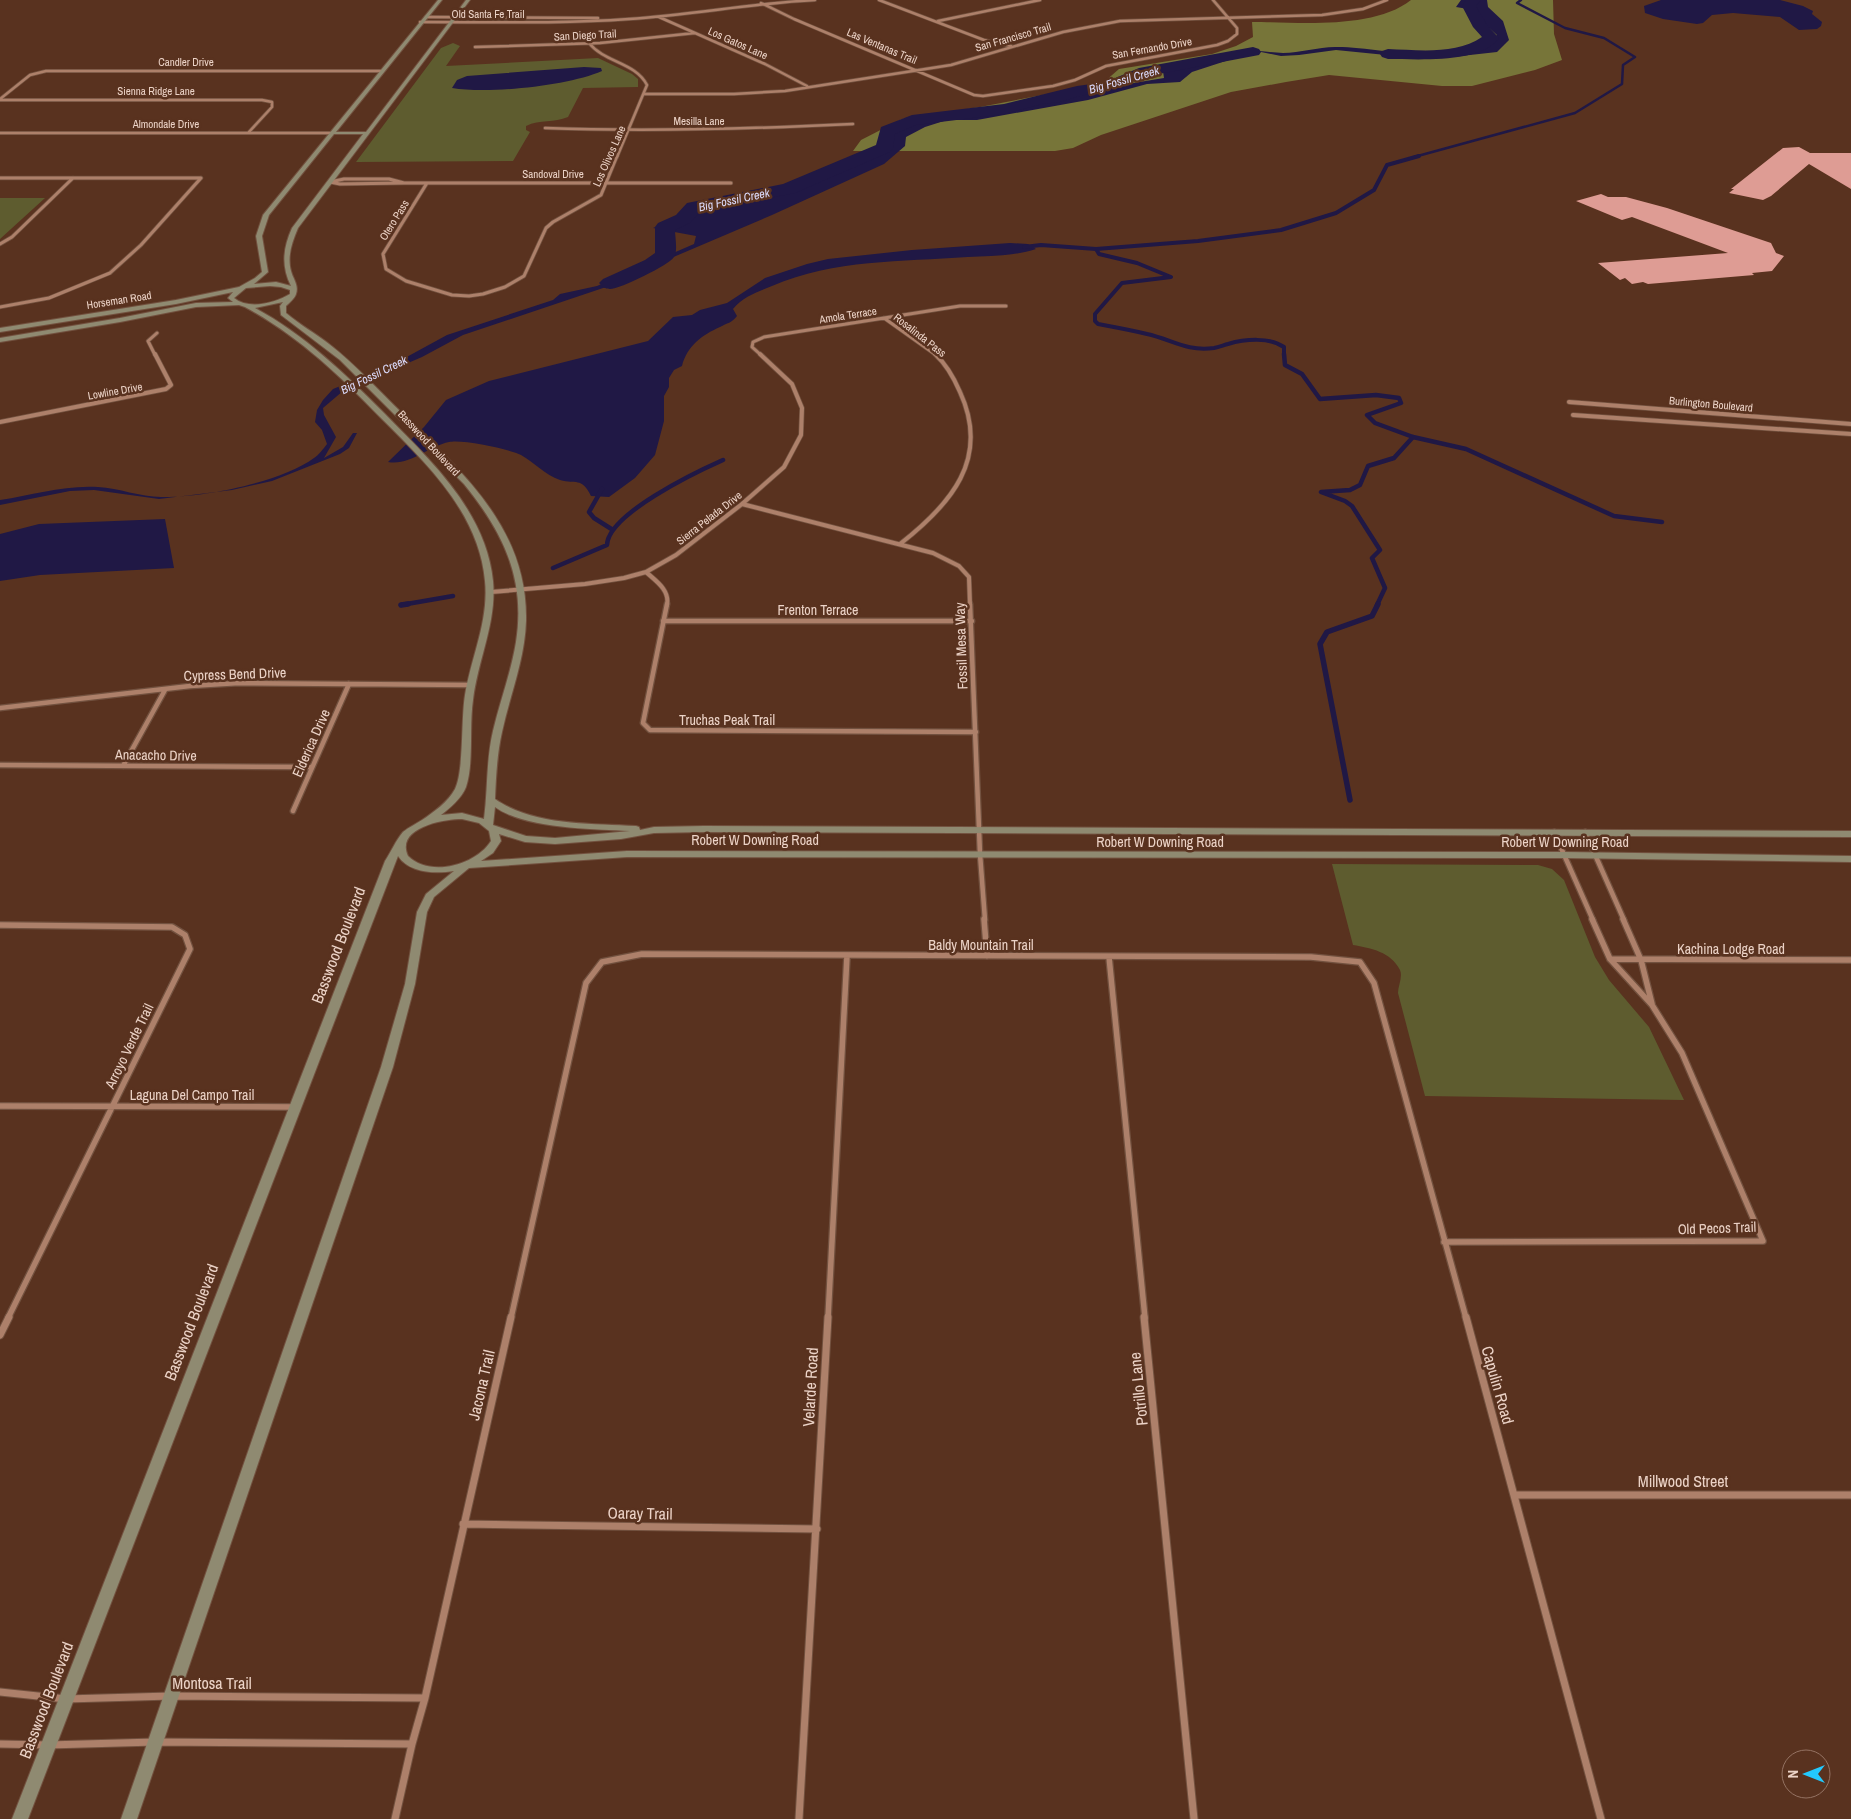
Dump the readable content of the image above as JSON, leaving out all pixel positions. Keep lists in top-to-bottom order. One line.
{"streets":{"main road":["Horseman Road","Basswood Boulevard","Robert W Downing Road"],"street":["Old Santa Fe Trail","San Diego Trail","San Francisco Trail","Los Gatos Lane","Las Ventanas Trail","San Fernando Drive","Candler Drive","Sienna Ridge Lane","Mesilla Lane","Almondale Drive","Los Olivos Lane","Sandoval Drive","Otero Pass","Amola Terrace","Rosalinda Pass","Lowline Drive","Burlington Boulevard","Sierra Pelada Drive","Frenton Terrace","Fossil Mesa Way","Cypress Bend Drive","Truchas Peak Trail","Elderica Drive","Anacacho Drive","Baldy Mountain Trail","Kachina Lodge Road","Arroyo Verde Trail","Laguna Del Campo Trail","Old Pecos Trail","Jacona Trail","Capulin Road","Velarde Road","Potrillo Lane","Millwood Street","Oaray Trail","Montosa Trail"]},"crossings":[["Old Santa Fe Trail","Los Gatos Lane"],["Old Santa Fe Trail","Las Ventanas Trail"],["San Diego Trail","Los Gatos Lane"],["San Francisco Trail","Los Gatos Lane"],["San Francisco Trail","Las Ventanas Trail"],["San Francisco Trail","San Fernando Drive"],["San Francisco Trail","Los Olivos Lane"],["Las Ventanas Trail","San Fernando Drive"],["Candler Drive","Sienna Ridge Lane"],["Sienna Ridge Lane","Almondale Drive"],["Mesilla Lane","Los Olivos Lane"],["Los Olivos Lane","Sandoval Drive"],["Los Olivos Lane","Otero Pass"],["Sandoval Drive","Otero Pass"],["Horseman Road","Basswood Boulevard"],["Amola Terrace","Rosalinda Pass"],["Amola Terrace","Sierra Pelada Drive"],["Rosalinda Pass","Fossil Mesa Way"],["Basswood Boulevard","Sierra Pelada Drive"],["Basswood Boulevard","Cypress Bend Drive"],["Basswood Boulevard","Robert W Downing Road"],["Basswood Boulevard","Laguna Del Campo Trail"],["Basswood Boulevard","Montosa Trail"],["Sierra Pelada Drive","Fossil Mesa Way"],["Sierra Pelada Drive","Truchas Peak Trail"],["Frenton Terrace","Fossil Mesa Way"],["Frenton Terrace","Truchas Peak Trail"],["Fossil Mesa Way","Truchas Peak Trail"],["Fossil Mesa Way","Robert W Downing Road"],["Fossil Mesa Way","Baldy Mountain Trail"],["Cypress Bend Drive","Elderica Drive"],["Elderica Drive","Anacacho Drive"],["Robert W Downing Road","Old Pecos Trail"],["Baldy Mountain Trail","Jacona Trail"],["Baldy Mountain Trail","Capulin Road"],["Baldy Mountain Trail","Velarde Road"],["Baldy Mountain Trail","Potrillo Lane"],["Kachina Lodge Road","Old Pecos Trail"],["Arroyo Verde Trail","Laguna Del Campo Trail"],["Old Pecos Trail","Capulin Road"],["Jacona Trail","Oaray Trail"],["Jacona Trail","Montosa Trail"],["Capulin Road","Millwood Street"],["Velarde Road","Oaray Trail"]],"water":["Big Fossil Creek"],"north":"left"}
